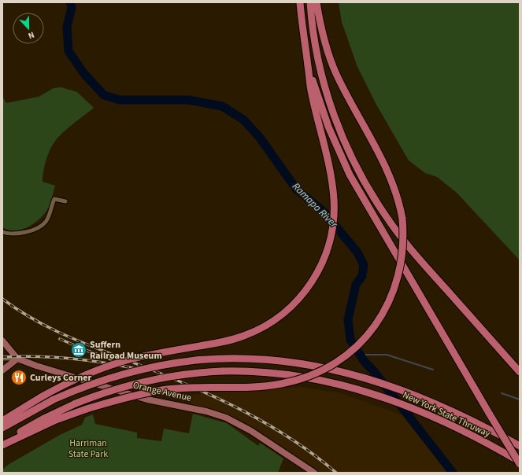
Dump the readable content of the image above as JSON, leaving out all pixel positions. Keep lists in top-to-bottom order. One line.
{"streets":{"highway":["New York State Thruway"],"main road":["Orange Avenue"]},"water":["Ramapo River"],"parks":["Harriman State Park"],"places":{"museum":["Suffern Railroad Museum"],"restaurant":["Curleys Corner"]},"north":"bottom"}
